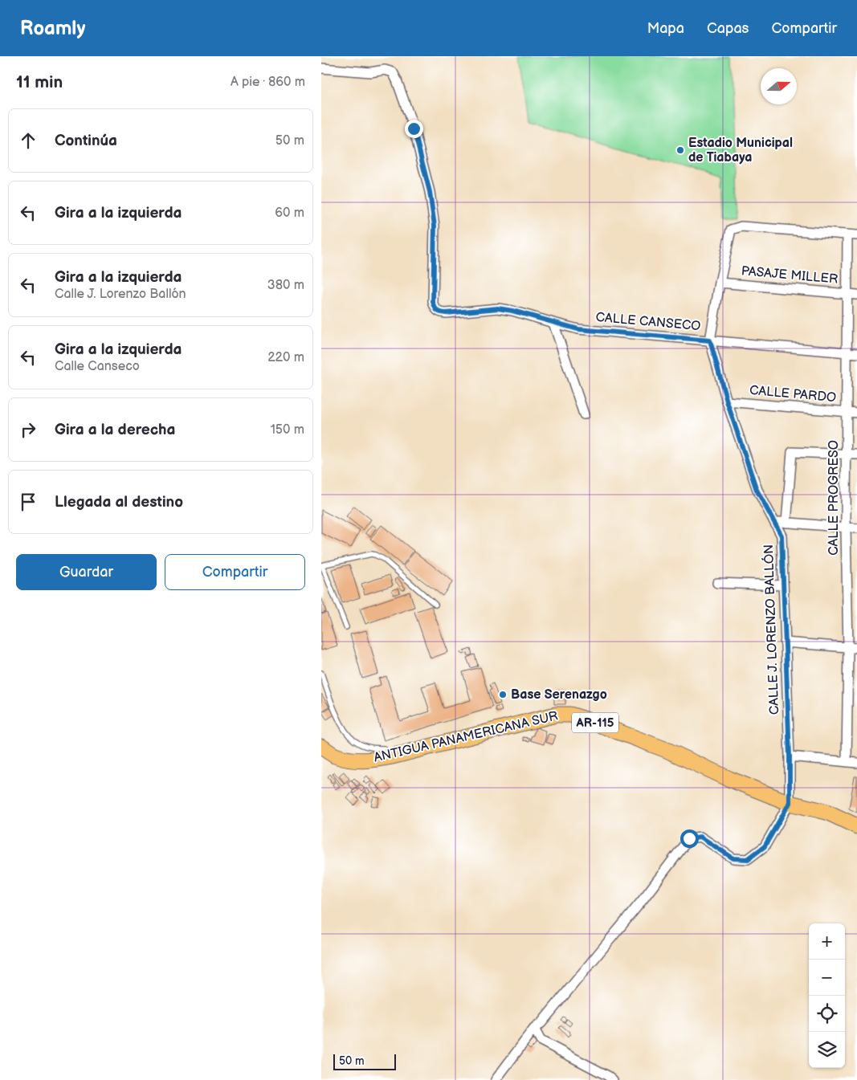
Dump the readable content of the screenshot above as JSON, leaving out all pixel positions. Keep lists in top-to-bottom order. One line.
{"streets":{"main road":["AR-115","ANTIGUA PANAMERICANA SUR"],"street":["PASAJE MILLER","CALLE CANSECO","CALLE PARDO","CALLE PROGRESO","CALLE J. LORENZO BALLÓN"]},"crossings":[["PASAJE MILLER","CALLE PROGRESO"],["PASAJE MILLER","CALLE J. LORENZO BALLÓN"],["CALLE CANSECO","CALLE PROGRESO"],["CALLE CANSECO","CALLE J. LORENZO BALLÓN"],["CALLE PARDO","CALLE PROGRESO"],["CALLE PARDO","CALLE J. LORENZO BALLÓN"],["CALLE PROGRESO","CALLE J. LORENZO BALLÓN"],["CALLE J. LORENZO BALLÓN","ANTIGUA PANAMERICANA SUR"]],"places":["Estadio Municipal de Tiabaya","Base Serenazgo"],"scale_bar":"50 m","north":"right","page":{"header":"Roamly","nav":["Mapa","Capas","Compartir"],"heading":["11 min","A pie · 860 m"],"list":[["Continúa","50 m"],["Gira a la izquierda","60 m"],["Gira a la izquierda","Calle J. Lorenzo Ballón","380 m"],["Gira a la izquierda","Calle Canseco","220 m"],["Gira a la derecha","150 m"],"Llegada al destino"],"buttons":["Guardar","Compartir"],"map_buttons":["+","−"],"scale":"50 m"}}
